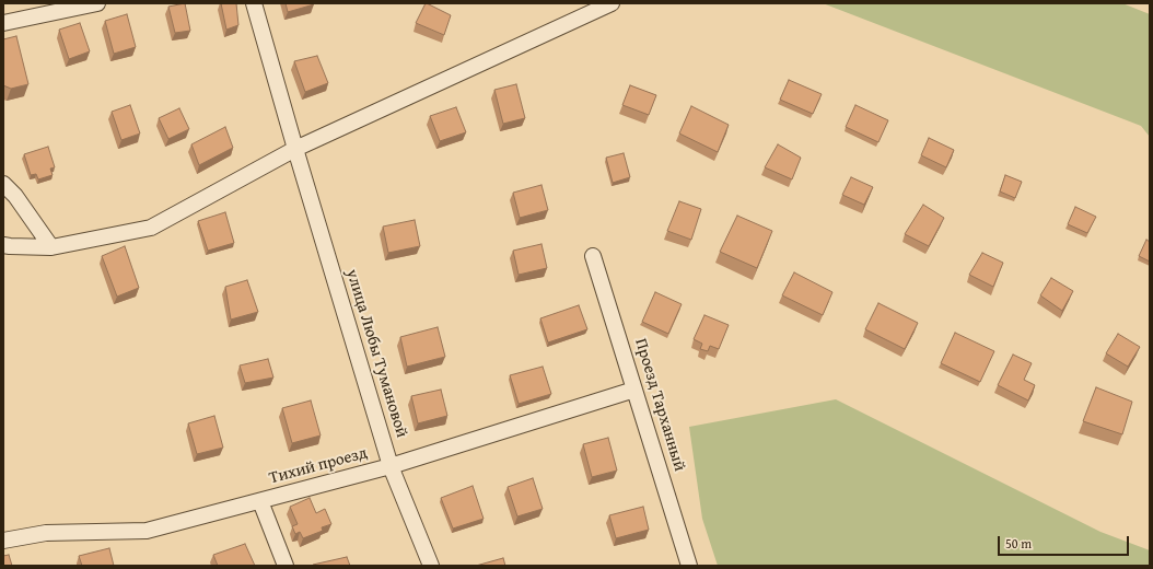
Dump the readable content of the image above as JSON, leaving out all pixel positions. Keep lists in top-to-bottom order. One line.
{"streets":{"street":["улица Любы Тумановой","Проезд Тарханный","Тихий проезд"]},"crossings":[["улица Любы Тумановой","Тихий проезд"],["Проезд Тарханный","Тихий проезд"]],"scale_bar":"50 m"}
